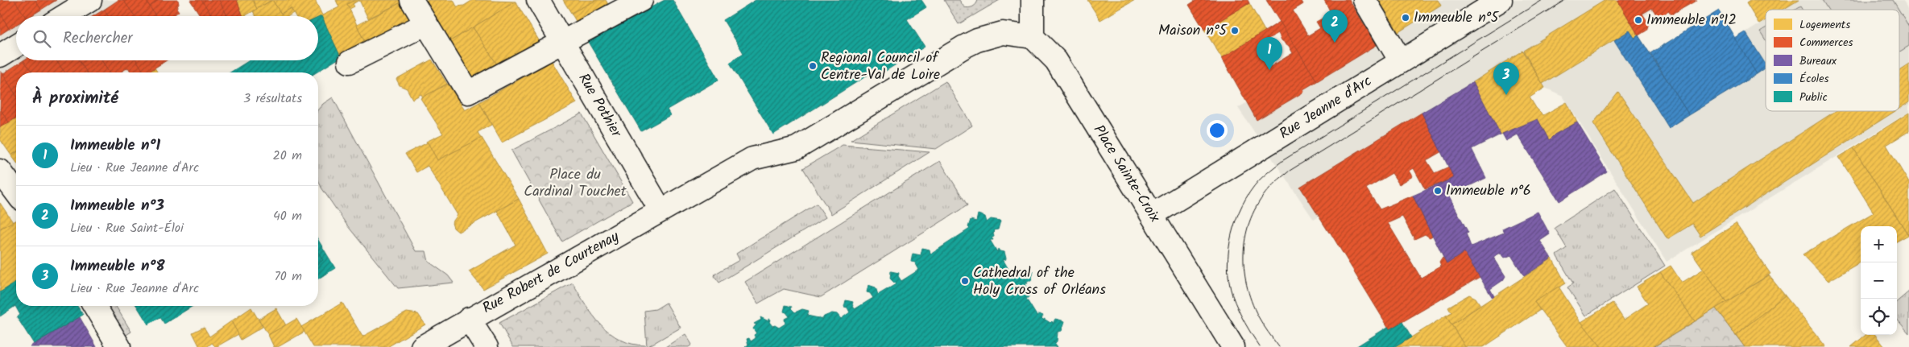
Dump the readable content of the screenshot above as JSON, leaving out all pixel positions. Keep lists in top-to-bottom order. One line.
{"streets":{"street":["Rue Pothier","Rue Jeanne d'Arc","Place Sainte-Croix","Rue Robert de Courtenay"]},"crossings":[["Rue Pothier","Rue Robert de Courtenay"],["Rue Jeanne d'Arc","Place Sainte-Croix"],["Place Sainte-Croix","Rue Robert de Courtenay"]],"parks":["Place du Cardinal Touchet"],"places":["Immeuble n°5","Immeuble n°12","Maison n°5","Regional Council of Centre-Val de Loire","Immeuble n°6","Cathedral of the Holy Cross of Orléans"],"legend":["Logements","Commerces","Bureaux","Écoles","Public"],"page":{"pins":["2","1","3"],"search":"Rechercher","heading":["À proximité","3 résultats"],"list":[{"mark":"1","name":"Immeuble n°1","note":"Lieu · Rue Jeanne d'Arc","value":"20 m"},{"mark":"2","name":"Immeuble n°3","note":"Lieu · Rue Saint-Éloi","value":"40 m"},{"mark":"3","name":"Immeuble n°8","note":"Lieu · Rue Jeanne d'Arc","value":"70 m"}],"map_buttons":["+","−"]}}
